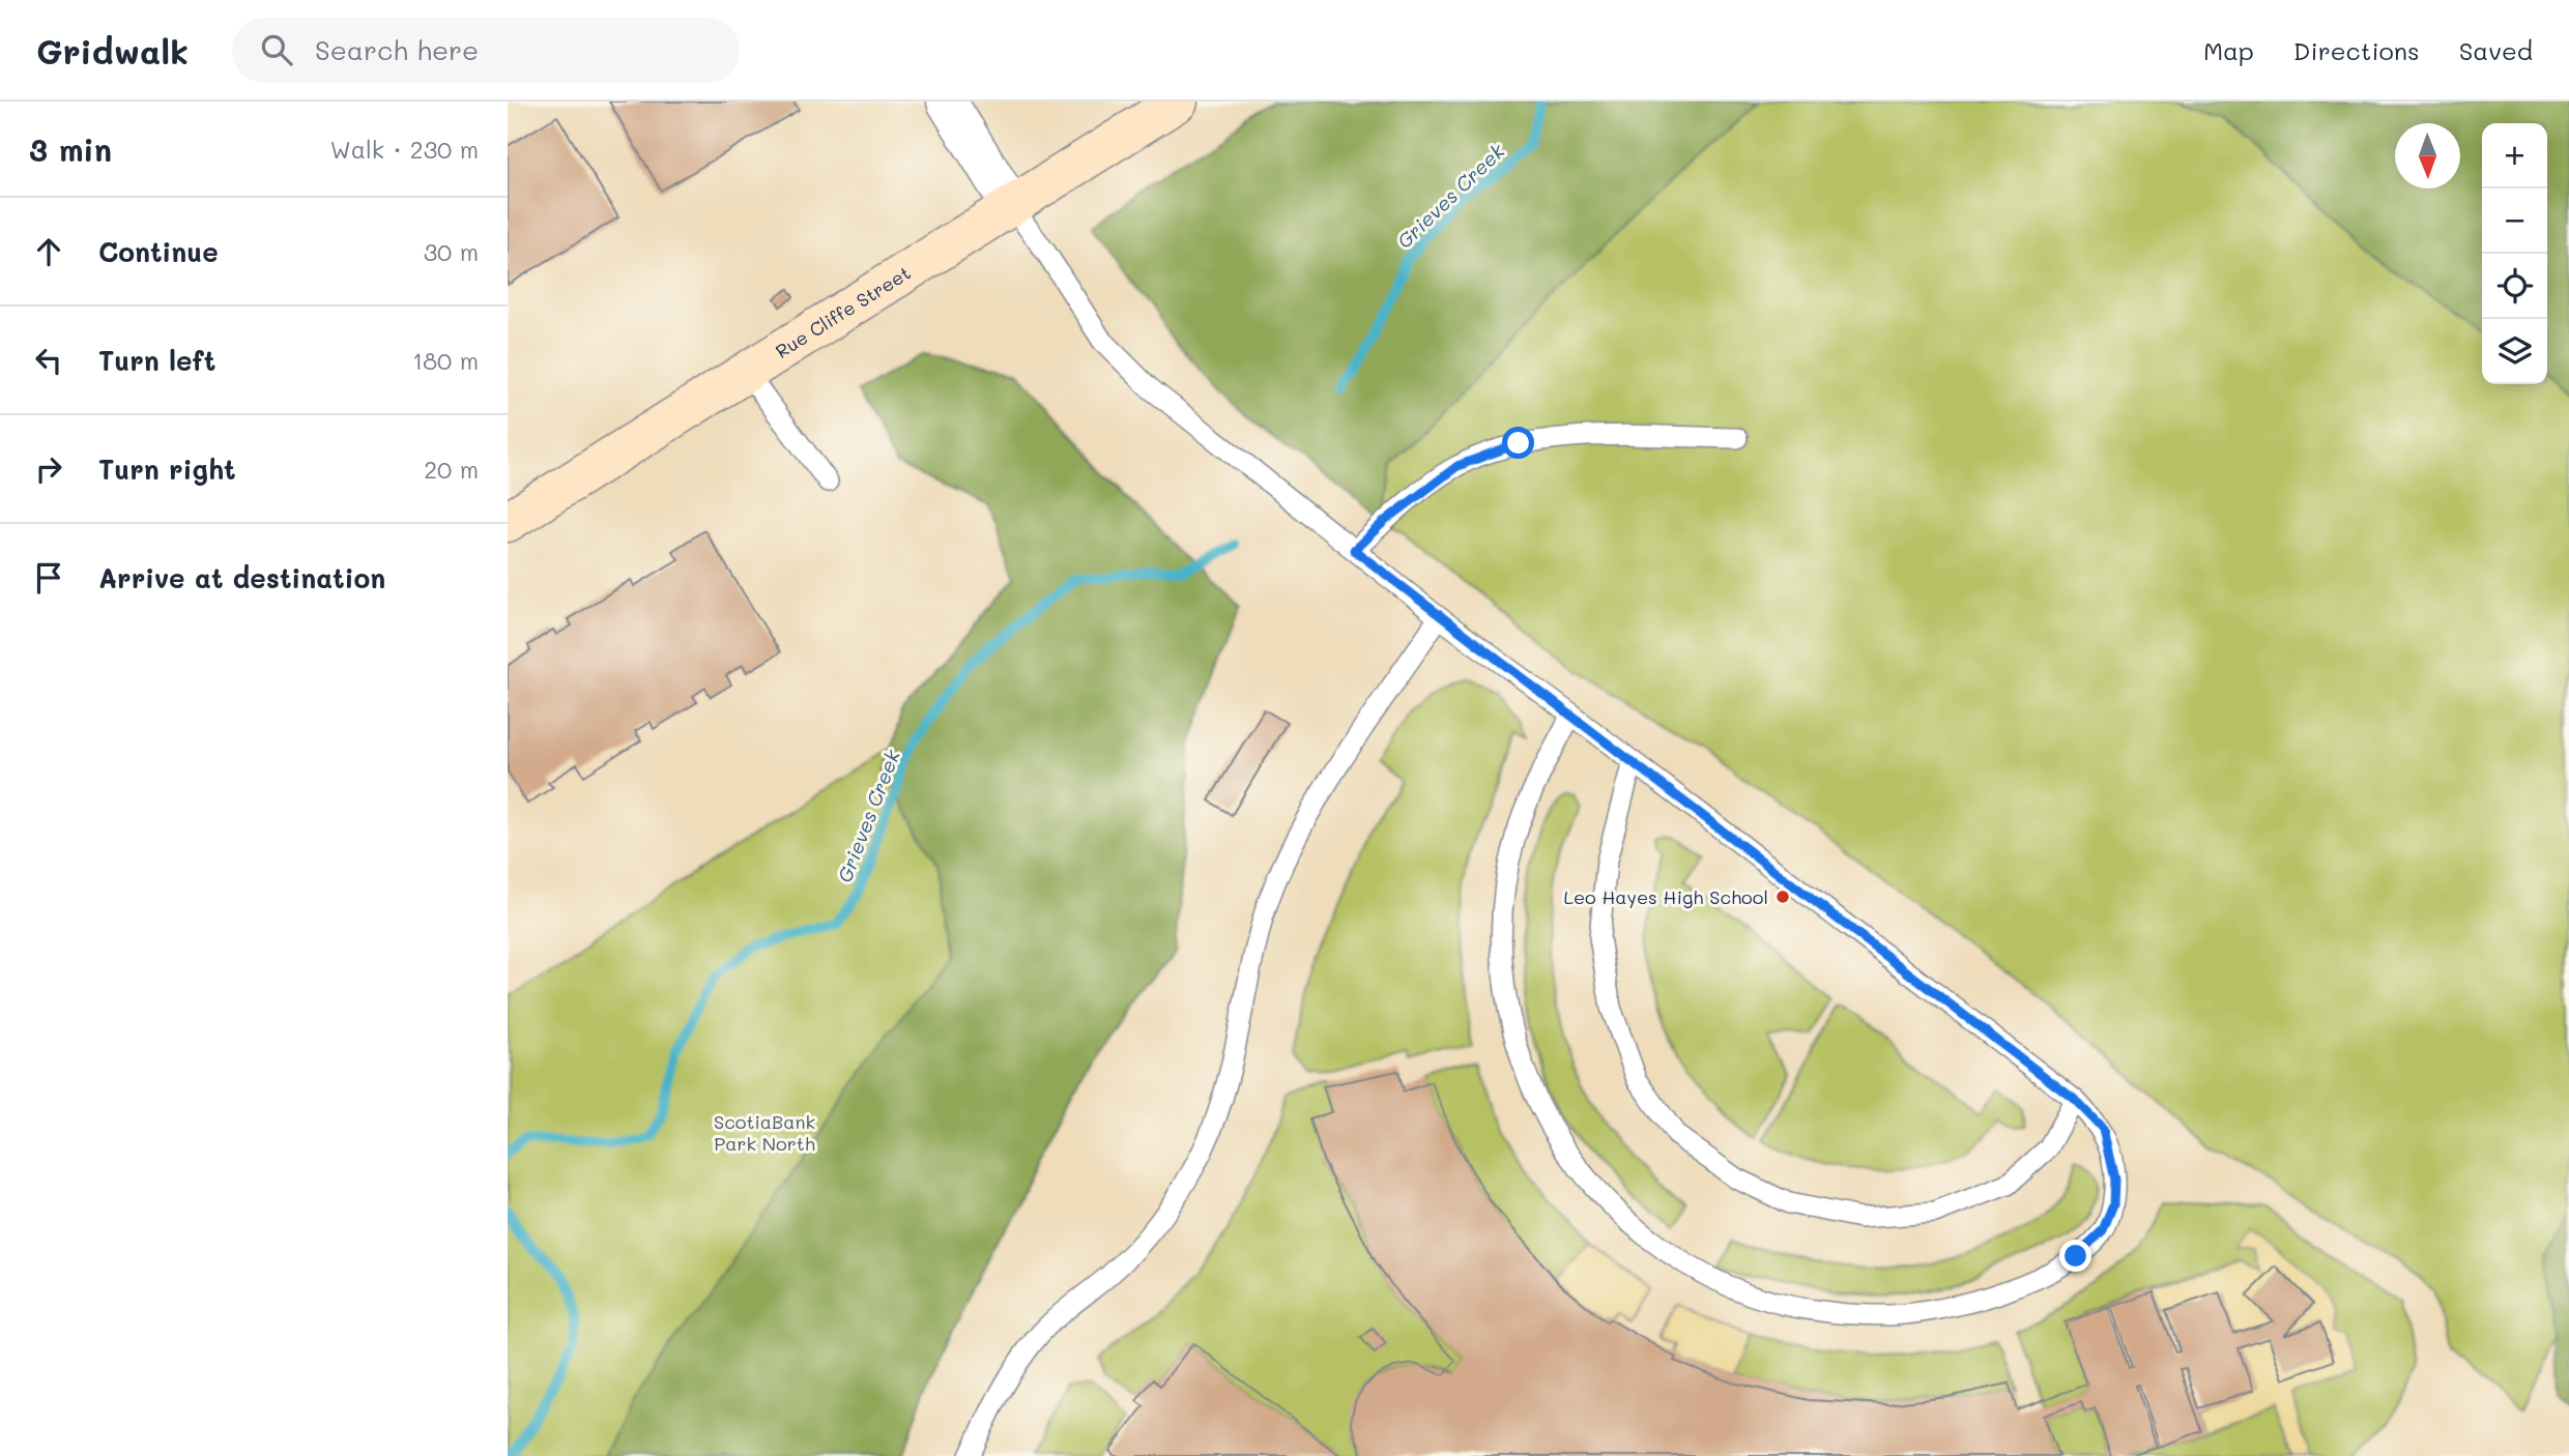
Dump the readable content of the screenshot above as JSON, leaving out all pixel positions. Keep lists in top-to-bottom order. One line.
{"streets":{"main road":["Rue Cliffe Street"]},"water":["Grieves Creek"],"parks":["ScotiaBank Park North"],"places":["Leo Hayes High School"],"north":"bottom","page":{"header":"Gridwalk","search":"Search here","nav":["Map","Directions","Saved"],"heading":["3 min","Walk · 230 m"],"map_buttons":["+","−"],"list":[["Continue","30 m"],["Turn left","180 m"],["Turn right","20 m"],"Arrive at destination"]}}
